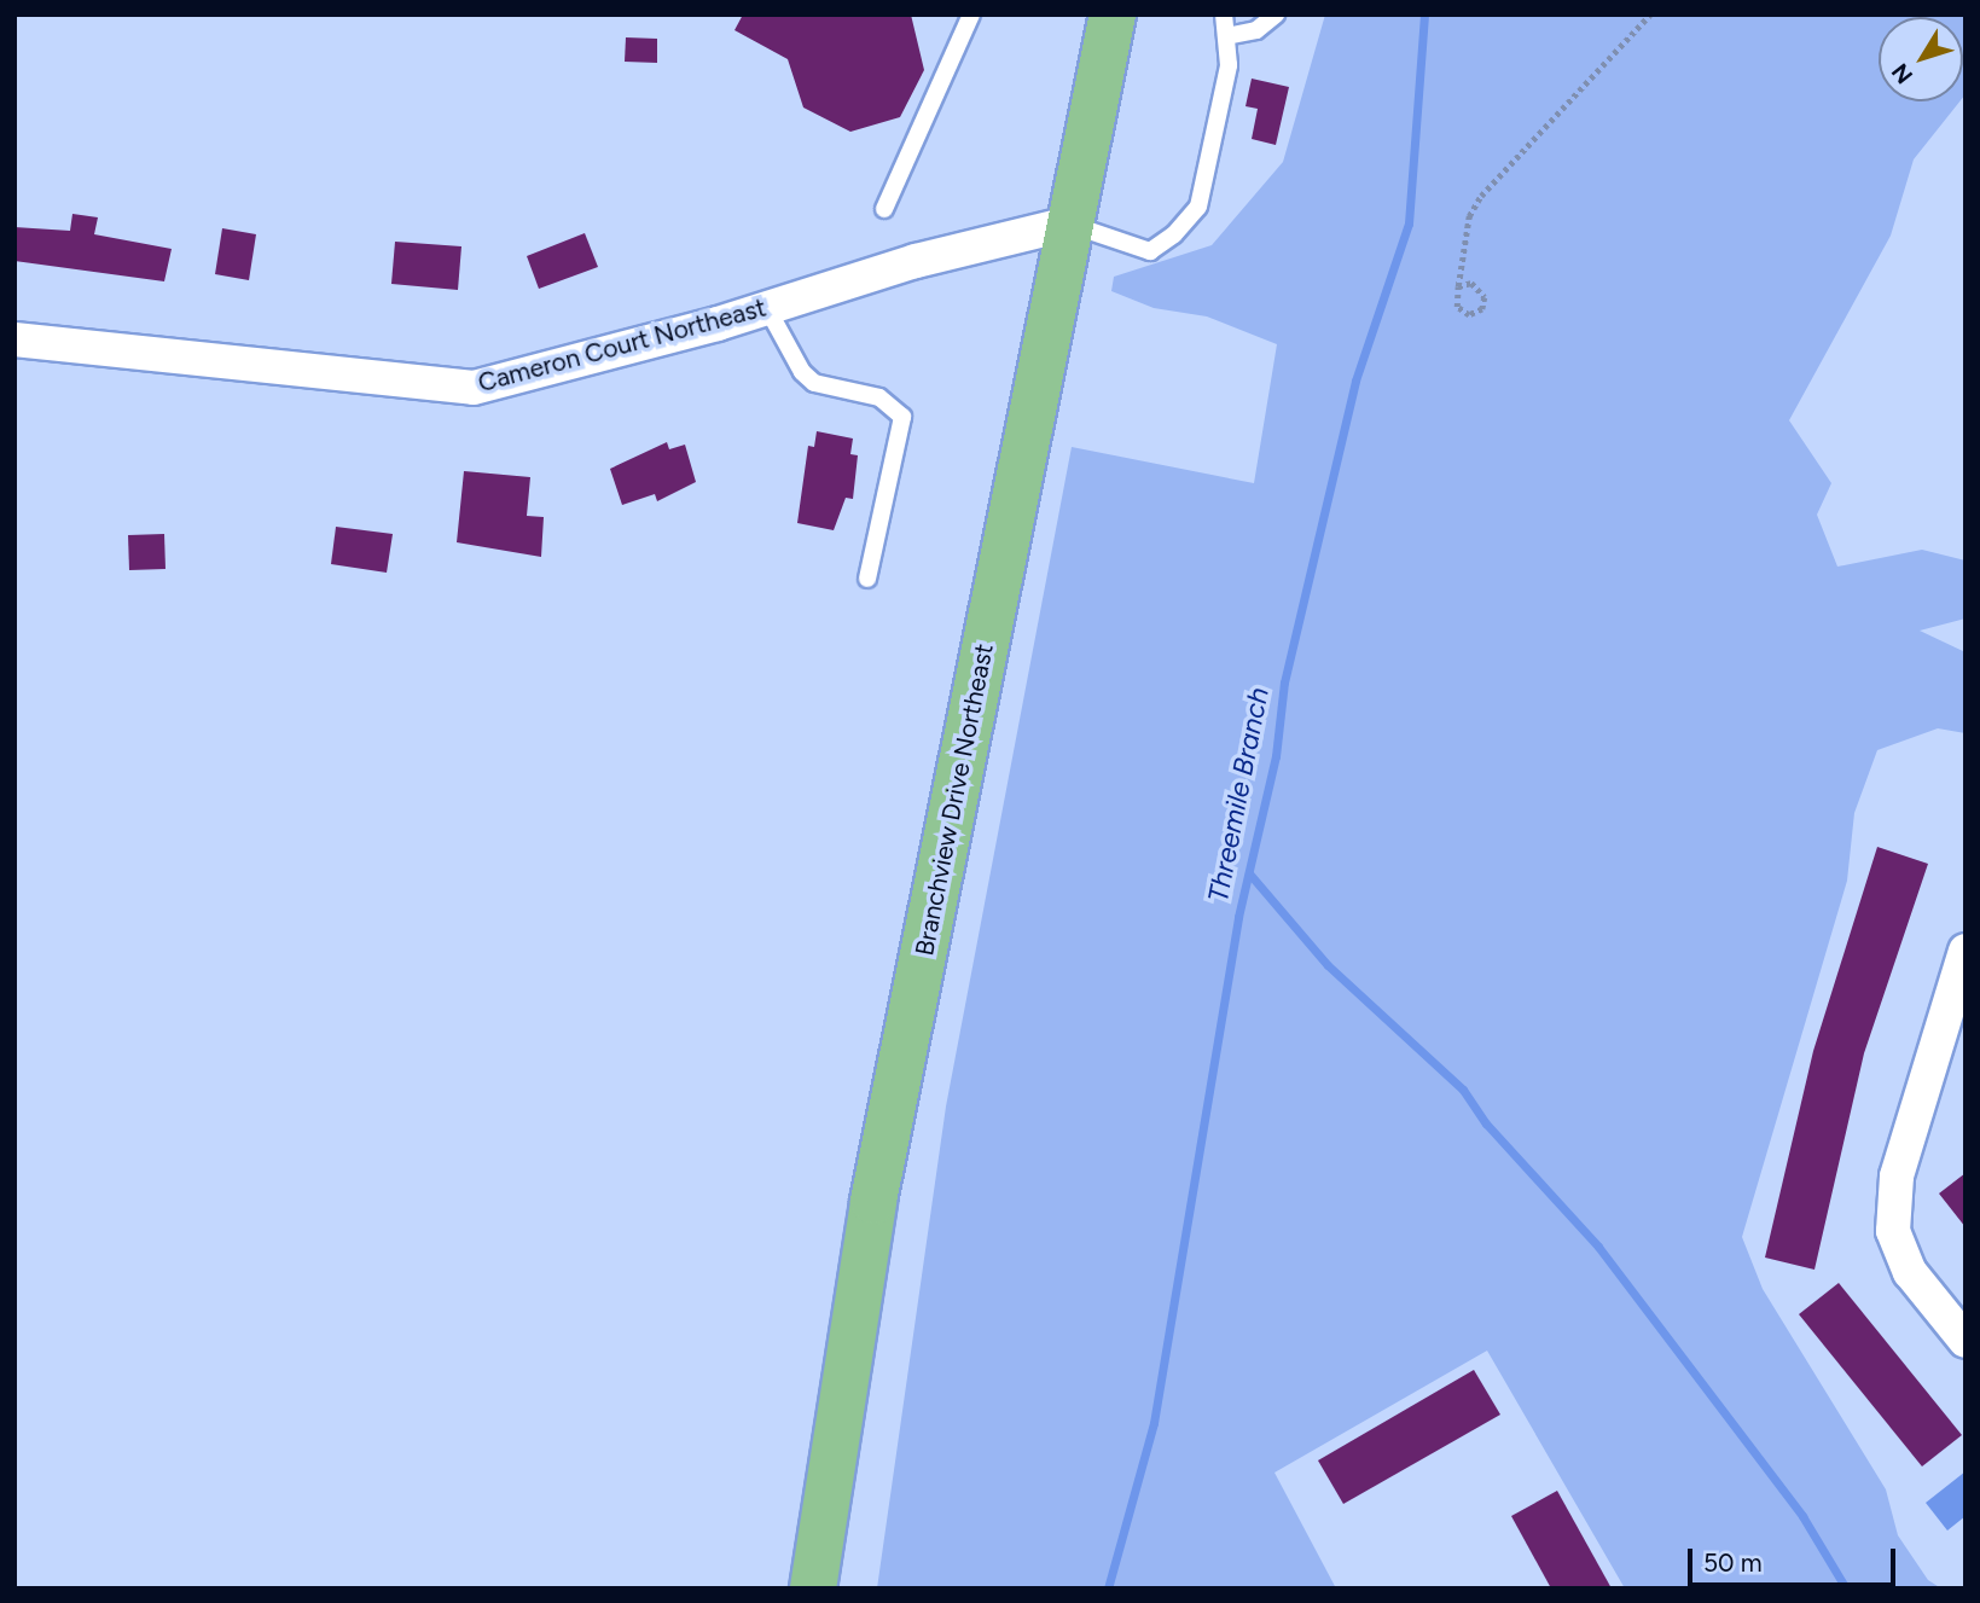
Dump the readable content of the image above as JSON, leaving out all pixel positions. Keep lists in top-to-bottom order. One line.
{"streets":{"main road":["Branchview Drive Northeast"],"street":["Cameron Court Northeast"]},"crossings":[["Cameron Court Northeast","Branchview Drive Northeast"]],"water":["Threemile Branch"],"scale_bar":"50 m","north":"bottom left"}
